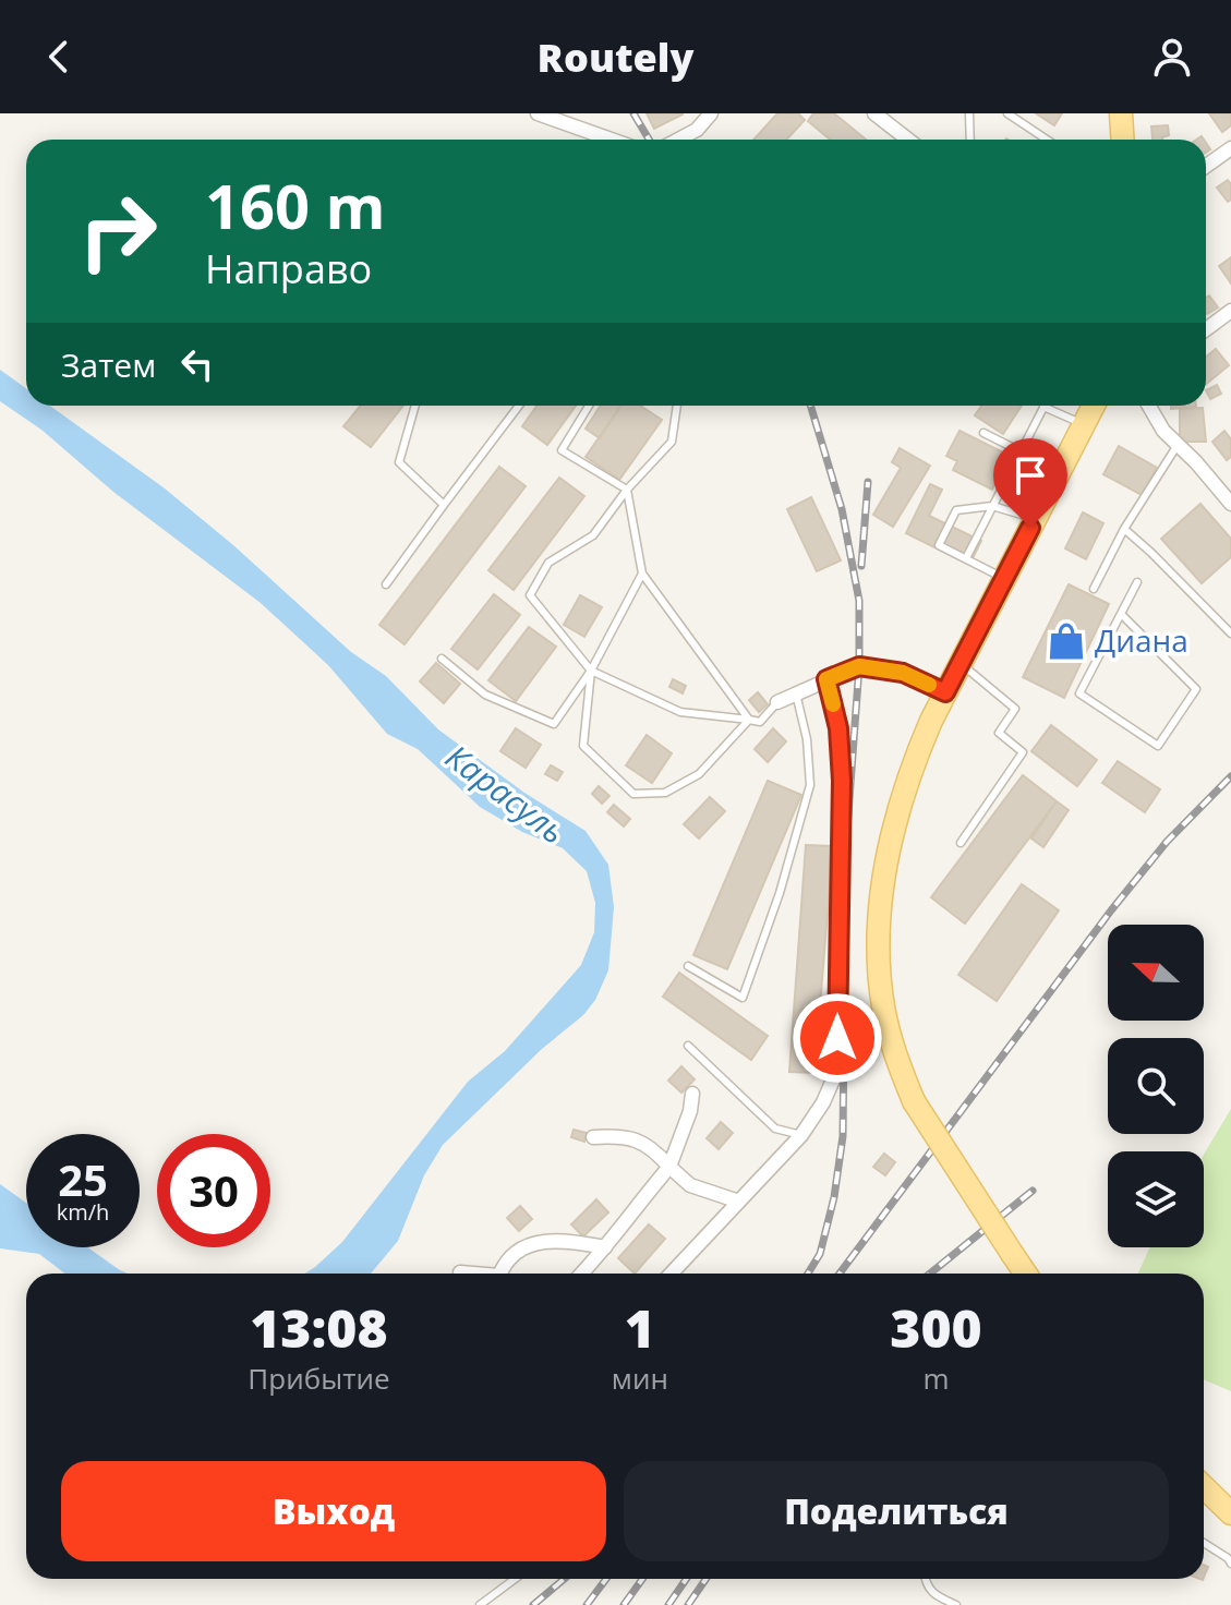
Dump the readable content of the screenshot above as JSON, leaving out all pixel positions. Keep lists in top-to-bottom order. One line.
{"water":["Карасуль"],"places":{"shop":["Диана"]},"north":"left","page":{"header":"Routely","turn":["160 m","Направо"],"then":"Затем","speed":"25 km/h","limit":"30","eta":["13:08","Прибытие","1","мин","300","m"],"buttons":["Выход","Поделиться"]}}
